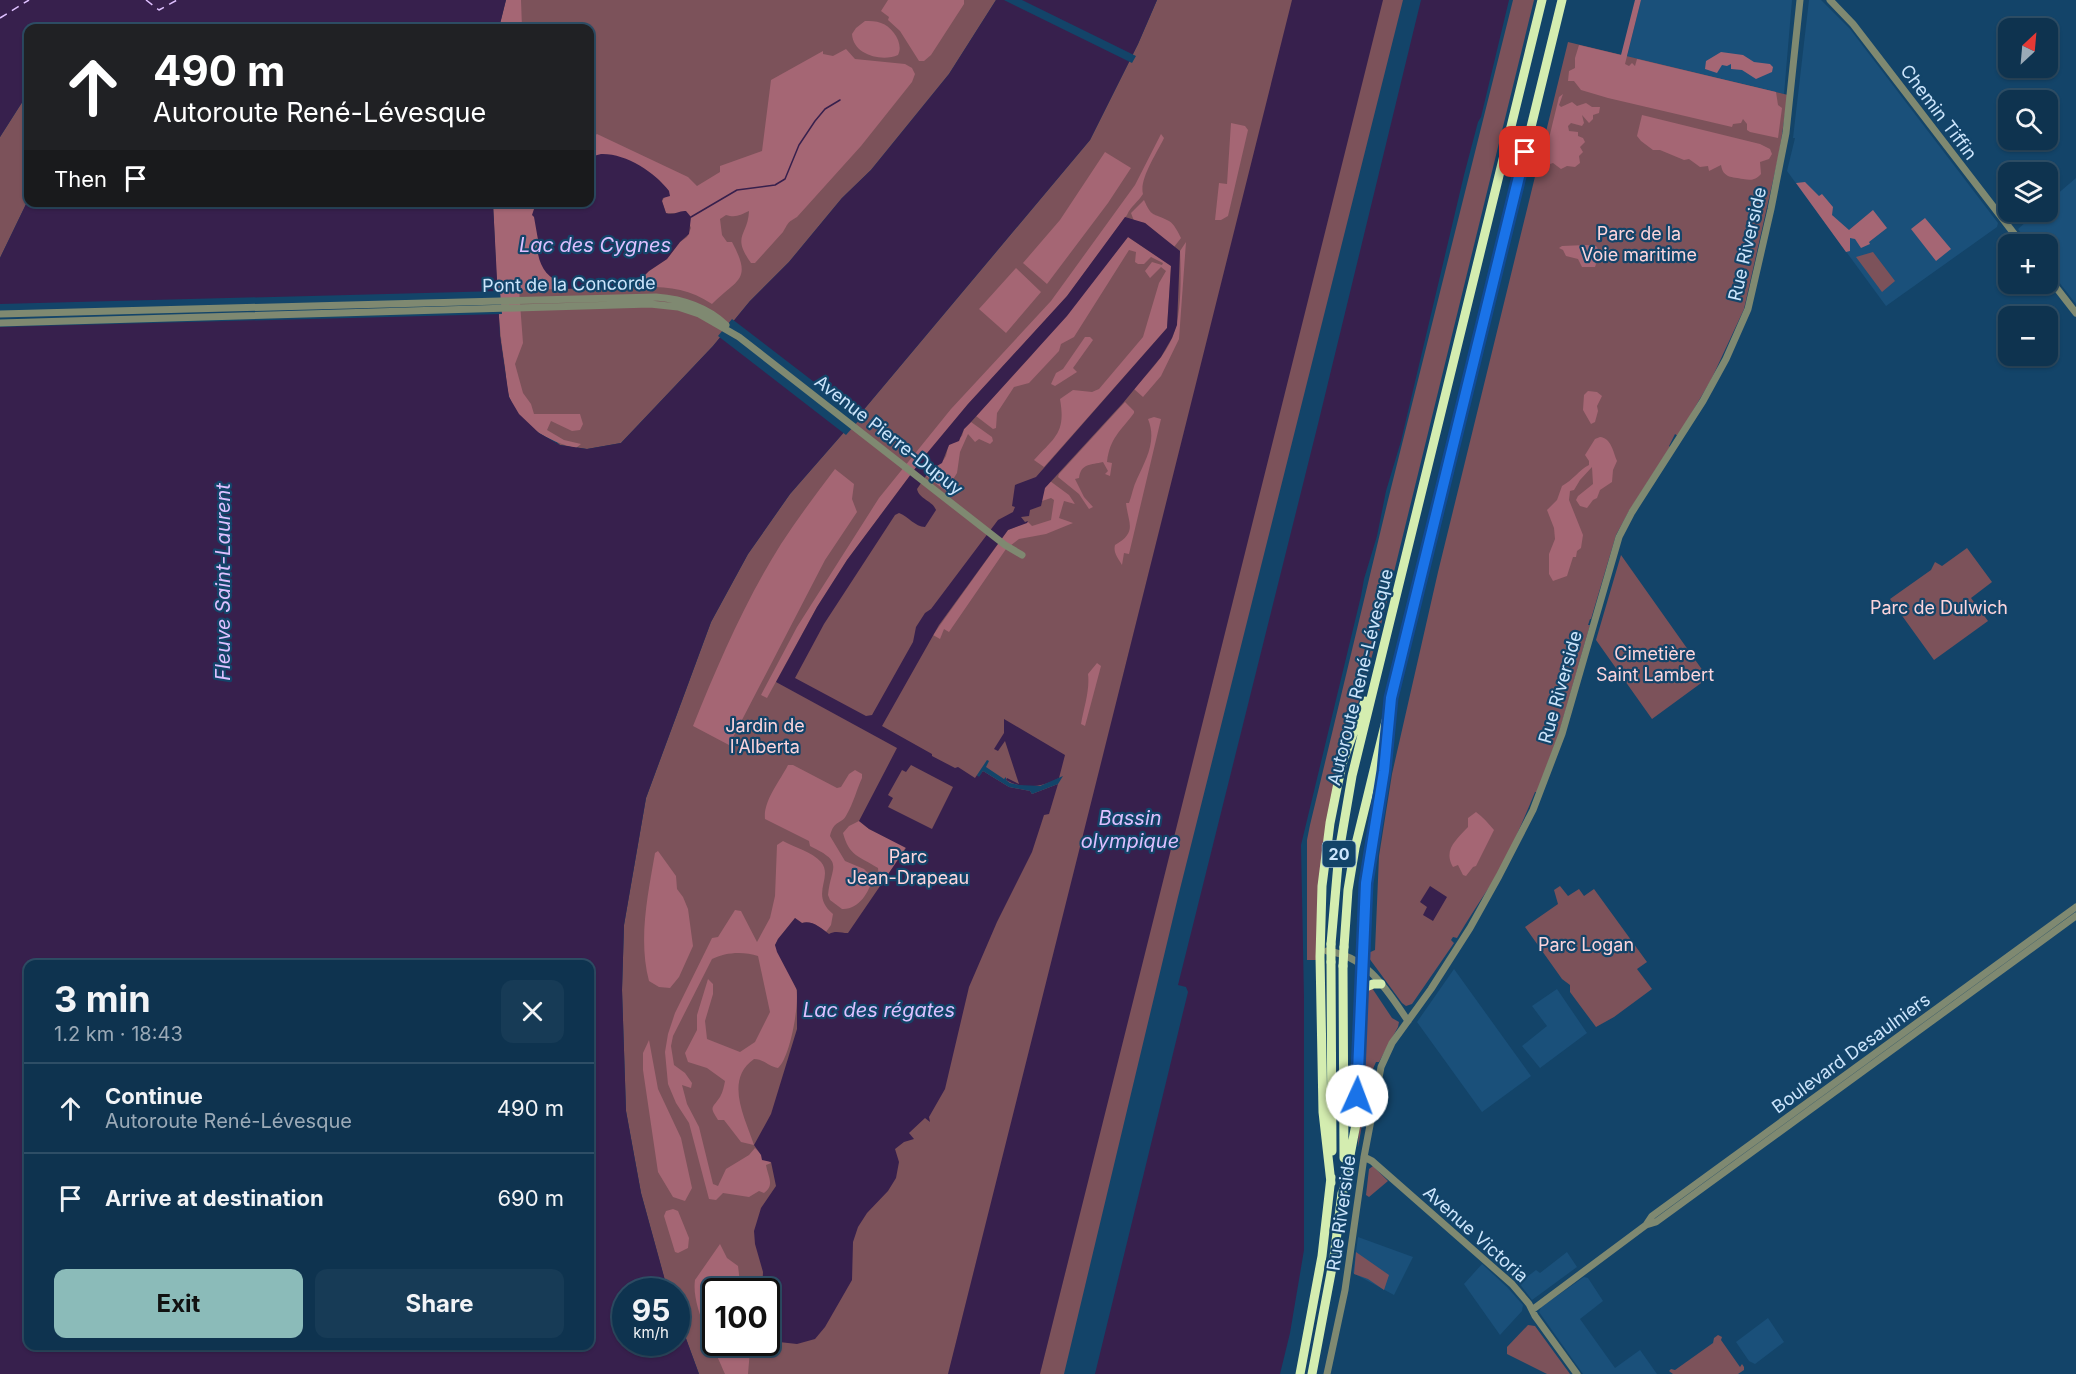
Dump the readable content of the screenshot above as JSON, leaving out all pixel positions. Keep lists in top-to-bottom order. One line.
{"streets":{"highway":["Autoroute René-Lévesque","20"],"street":["Chemin Tiffin","Rue Riverside","Pont de la Concorde","Avenue Pierre-Dupuy","Boulevard Desaulniers","Avenue Victoria"]},"crossings":[["Rue Riverside","Avenue Victoria"],["Pont de la Concorde","Avenue Pierre-Dupuy"],["Boulevard Desaulniers","Avenue Victoria"]],"water":["Lac des Cygnes","Fleuve Saint-Laurent","Bassin olympique","Lac des régates"],"parks":["Parc de la Voie maritime","Parc de Dulwich","Cimetière Saint Lambert","Jardin de l'Alberta","Parc Jean-Drapeau","Parc Logan"],"north":"top right","page":{"map_buttons":["+","−"],"turn":["490 m","Autoroute René-Lévesque"],"then":"Then","heading":["3 min","1.2 km · 18:43"],"list":[{"name":"Continue","note":"Autoroute René-Lévesque","value":"490 m"},{"name":"Arrive at destination","value":"690 m"}],"buttons":["Exit","Share"],"speed":"95 km/h","limit":"100"}}
